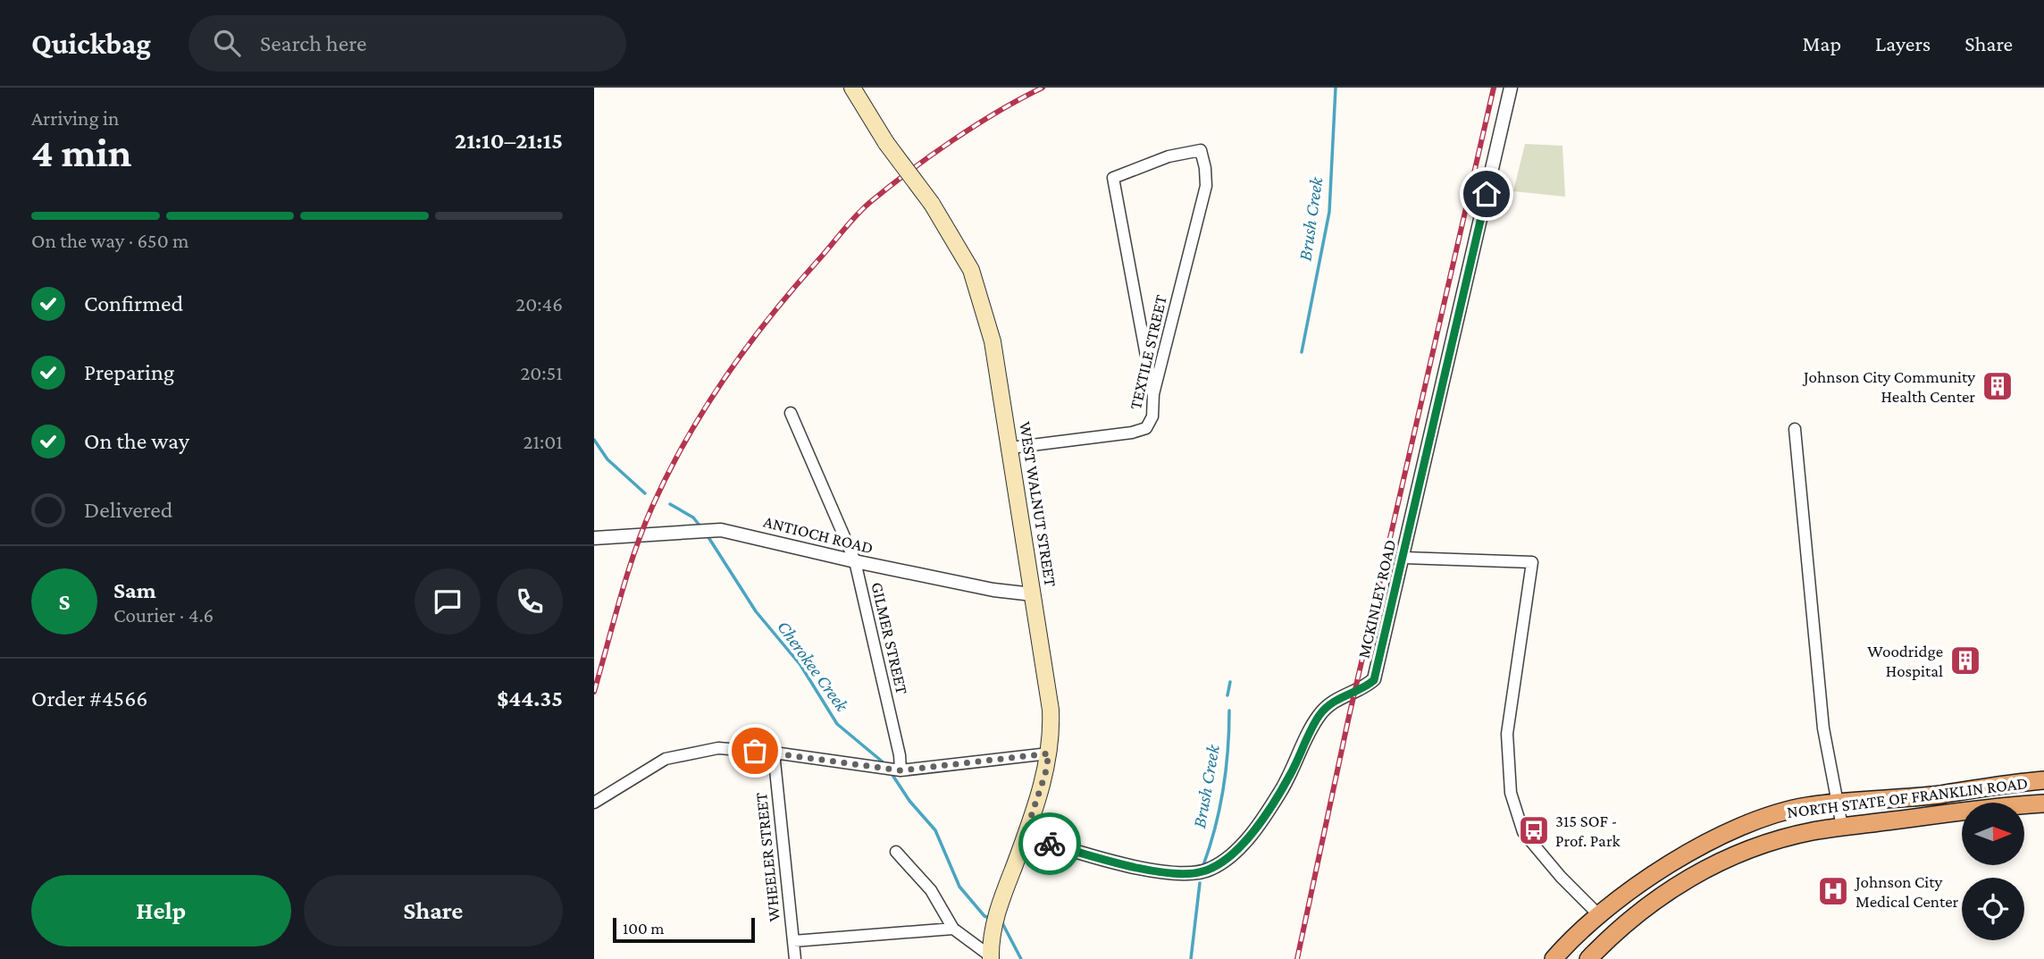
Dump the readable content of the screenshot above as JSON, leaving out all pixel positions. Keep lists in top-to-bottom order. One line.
{"streets":{"highway":["NORTH STATE OF FRANKLIN ROAD"],"main road":["WEST WALNUT STREET"],"street":["TEXTILE STREET","ANTIOCH ROAD","MCKINLEY ROAD","GILMER STREET","WHEELER STREET"]},"crossings":[["TEXTILE STREET","WEST WALNUT STREET"],["WEST WALNUT STREET","ANTIOCH ROAD"],["WEST WALNUT STREET","MCKINLEY ROAD"],["ANTIOCH ROAD","GILMER STREET"]],"water":["Brush Creek","Cherokee Creek"],"places":{"building":["Johnson City Community Health Center","Woodridge Hospital"],"bus stop":["315 SOF - Prof. Park"],"hospital":["Johnson City Medical Center"]},"scale_bar":"100 m","north":"right","page":{"header":"Quickbag","search":"Search here","nav":["Map","Layers","Share"],"heading":["4 min","Arriving in","21:10–21:15"],"panel":["Sam","Courier · 4.6","Order #4566","$44.35"],"bar":"On the way · 650 m","list":[["Confirmed","20:46"],["Preparing","20:51"],["On the way","21:01"],"Delivered"],"round":"S","buttons":["Help","Share"],"scale":"100 m"}}
